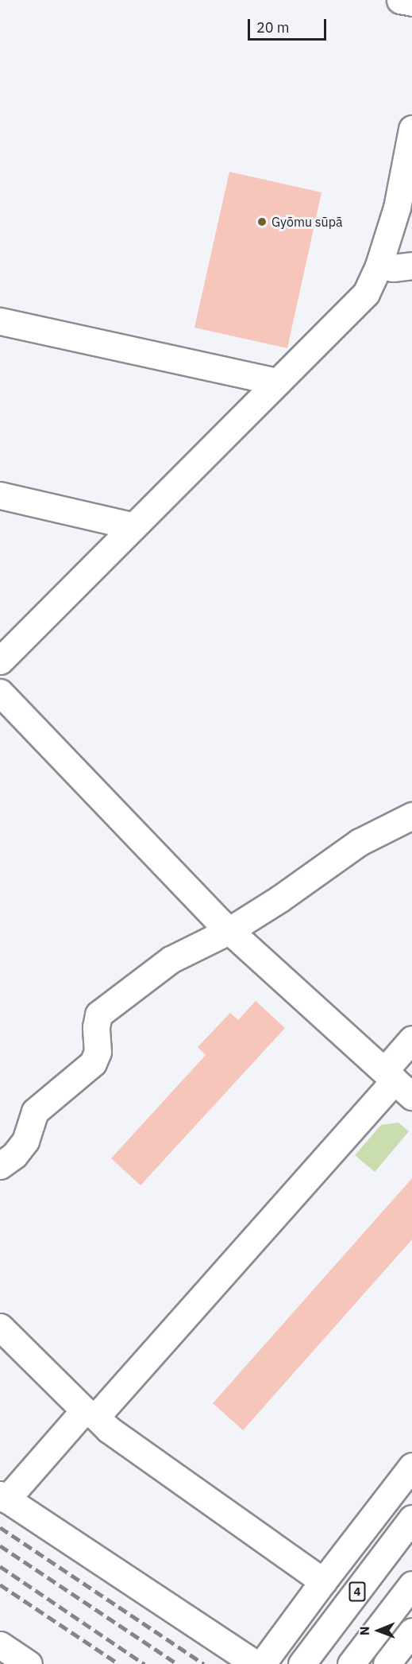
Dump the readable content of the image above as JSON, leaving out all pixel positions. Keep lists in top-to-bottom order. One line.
{"streets":{"main road":["4"]},"places":["Gyōmu sūpā"],"scale_bar":"20 m","north":"left"}
